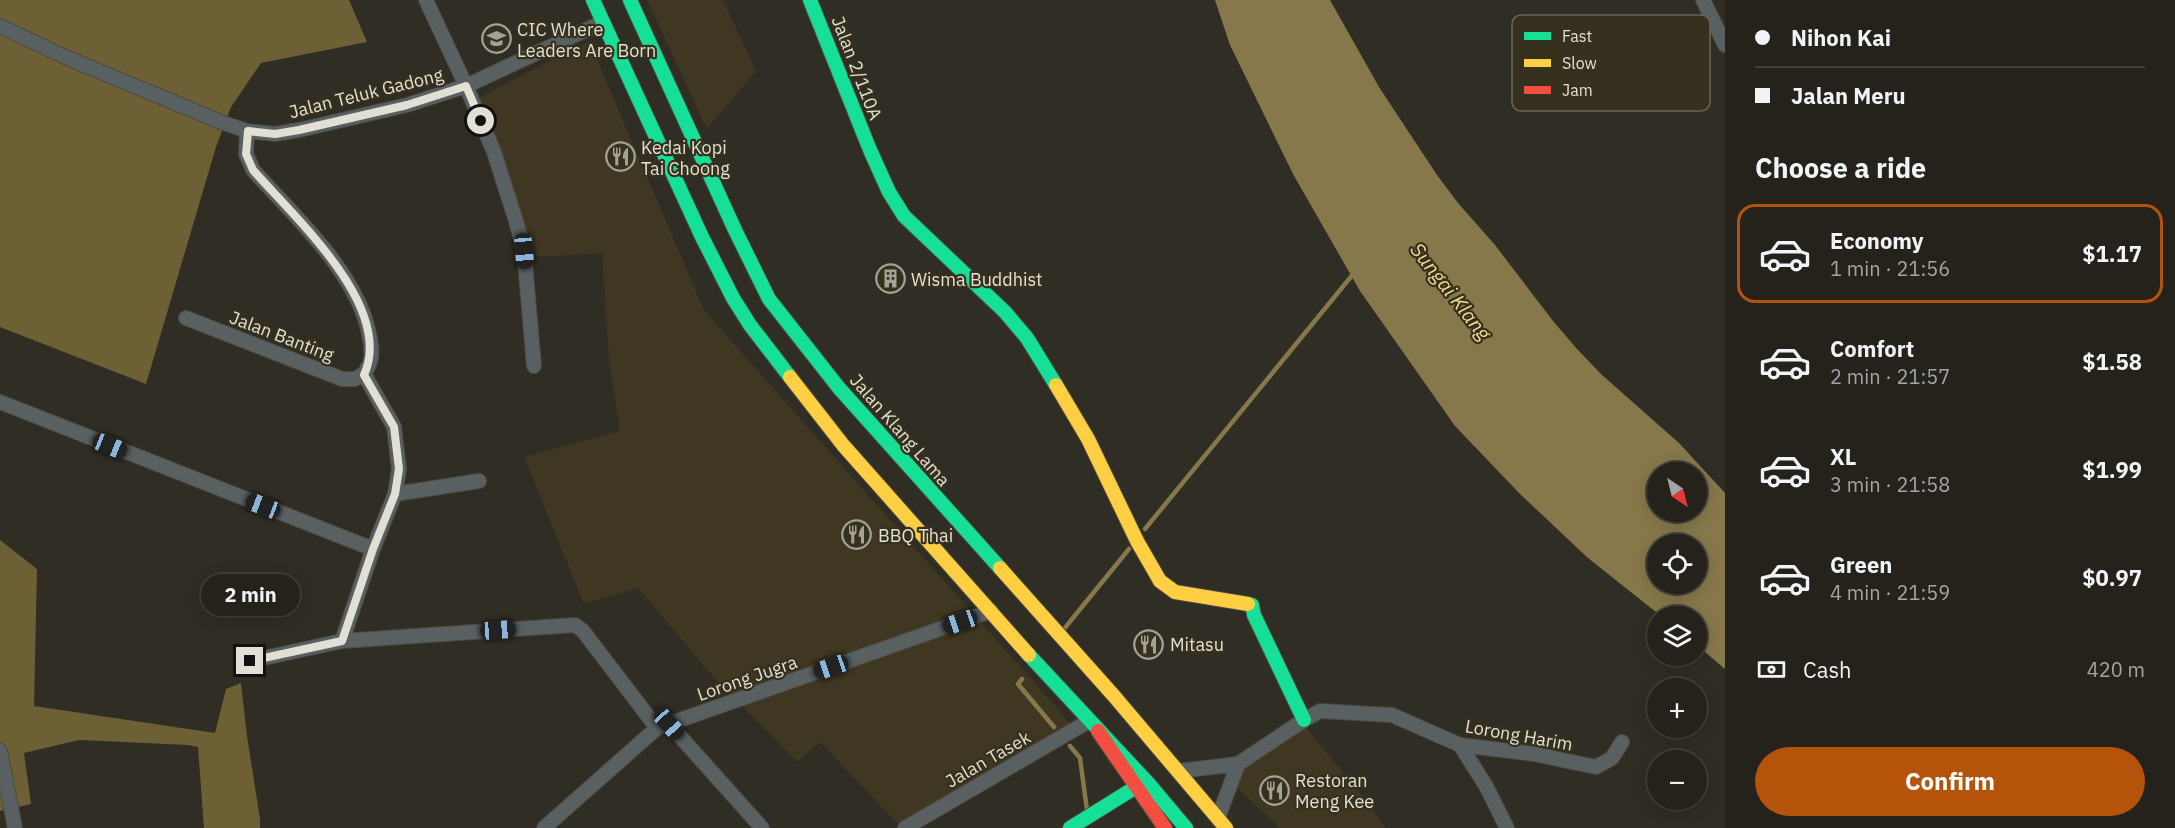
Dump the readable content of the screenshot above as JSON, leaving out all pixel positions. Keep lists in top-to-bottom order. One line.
{"streets":{"main road":["Jalan 2/110A","Jalan Klang Lama"],"street":["Jalan Teluk Gadong","Jalan Banting","Lorong Jugra","Lorong Harim","Jalan Tasek"]},"crossings":[["Jalan 2/110A","Lorong Harim"],["Jalan Klang Lama","Lorong Harim"]],"water":["Sungai Klang"],"places":{"school or university":["CIC Where Leaders Are Born"],"restaurant":["Kedai Kopi Tai Choong","BBQ Thai","Mitasu","Restoran Meng Kee"],"building":["Wisma Buddhist"]},"legend":["Fast","Slow","Jam"],"north":"bottom right","page":{"banner":["Nihon Kai","Jalan Meru"],"heading":"Choose a ride","list":[{"name":"Economy","note":"1 min · 21:56","value":"$1.17"},{"name":"Comfort","note":"2 min · 21:57","value":"$1.58"},{"name":"XL","note":"3 min · 21:58","value":"$1.99"},{"name":"Green","note":"4 min · 21:59","value":"$0.97"}],"map_buttons":["+","−"],"bubble":"2 min","pay":["Cash","420 m"],"buttons":"Confirm"}}
